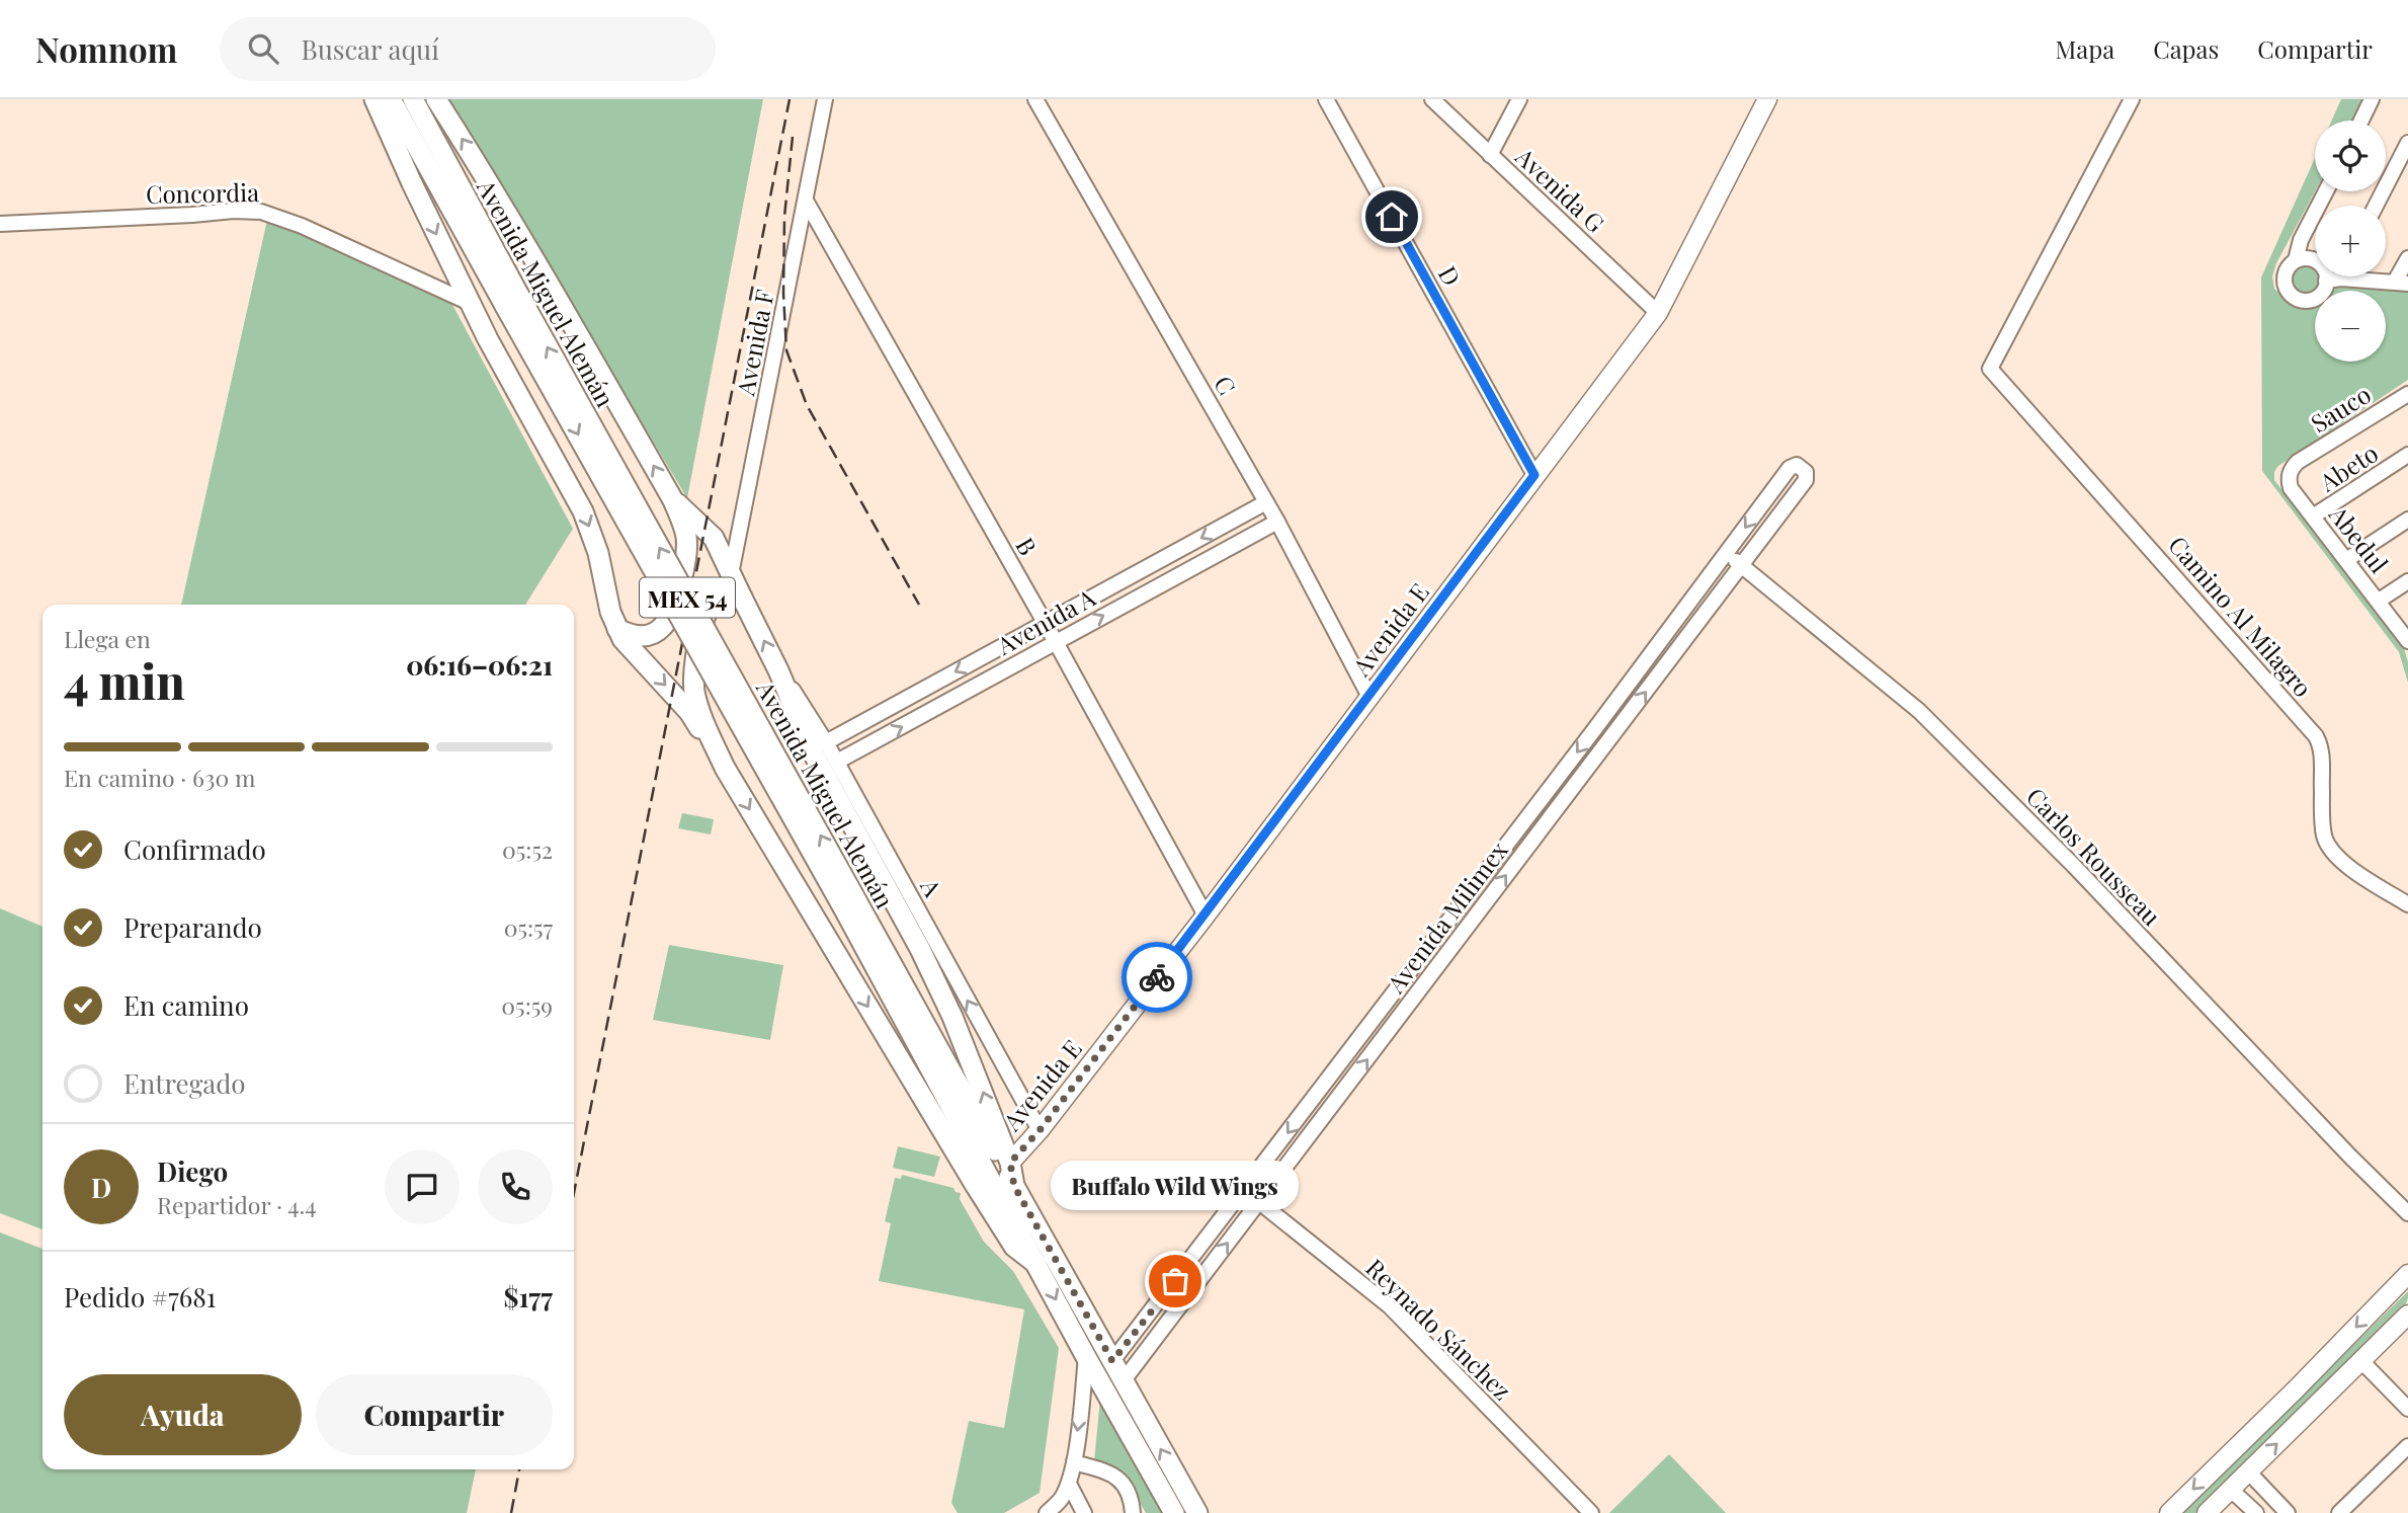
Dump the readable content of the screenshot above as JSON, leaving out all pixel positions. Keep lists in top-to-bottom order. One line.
{"streets":{"highway":["Avenida Miguel Alemán","MEX 54"],"main road":["Avenida E"],"street":["Avenida G","Concordia","D","Avenida F","C","Sauco","Abeto","Abedul","B","Camino Al Milagro","Avenida A","Carlos Rousseau","A","Avenida Milimex","Reynado Sánchez"]},"crossings":[["Avenida G","Avenida E"],["D","Avenida E"],["Avenida Miguel Alemán","Avenida Milimex"],["Avenida F","B"],["C","Avenida A"],["C","Avenida E"],["Sauco","Abedul"],["Abeto","Abedul"],["B","Avenida A"],["B","Avenida E"],["Avenida A","A"],["Avenida E","A"],["Carlos Rousseau","Avenida Milimex"],["Avenida Milimex","Reynado Sánchez"]],"one_way":["A"],"places":["Buffalo Wild Wings"],"page":{"header":"Nomnom","search":"Buscar aquí","nav":["Mapa","Capas","Compartir"],"map_buttons":["+","−"],"heading":["4 min","Llega en","06:16–06:21"],"panel":["Diego","Repartidor · 4.4","Pedido #7681","$177"],"bar":"En camino · 630 m","list":[["Confirmado","05:52"],["Preparando","05:57"],["En camino","05:59"],"Entregado"],"round":"D","bubble":"Buffalo Wild Wings","buttons":["Ayuda","Compartir"]}}
